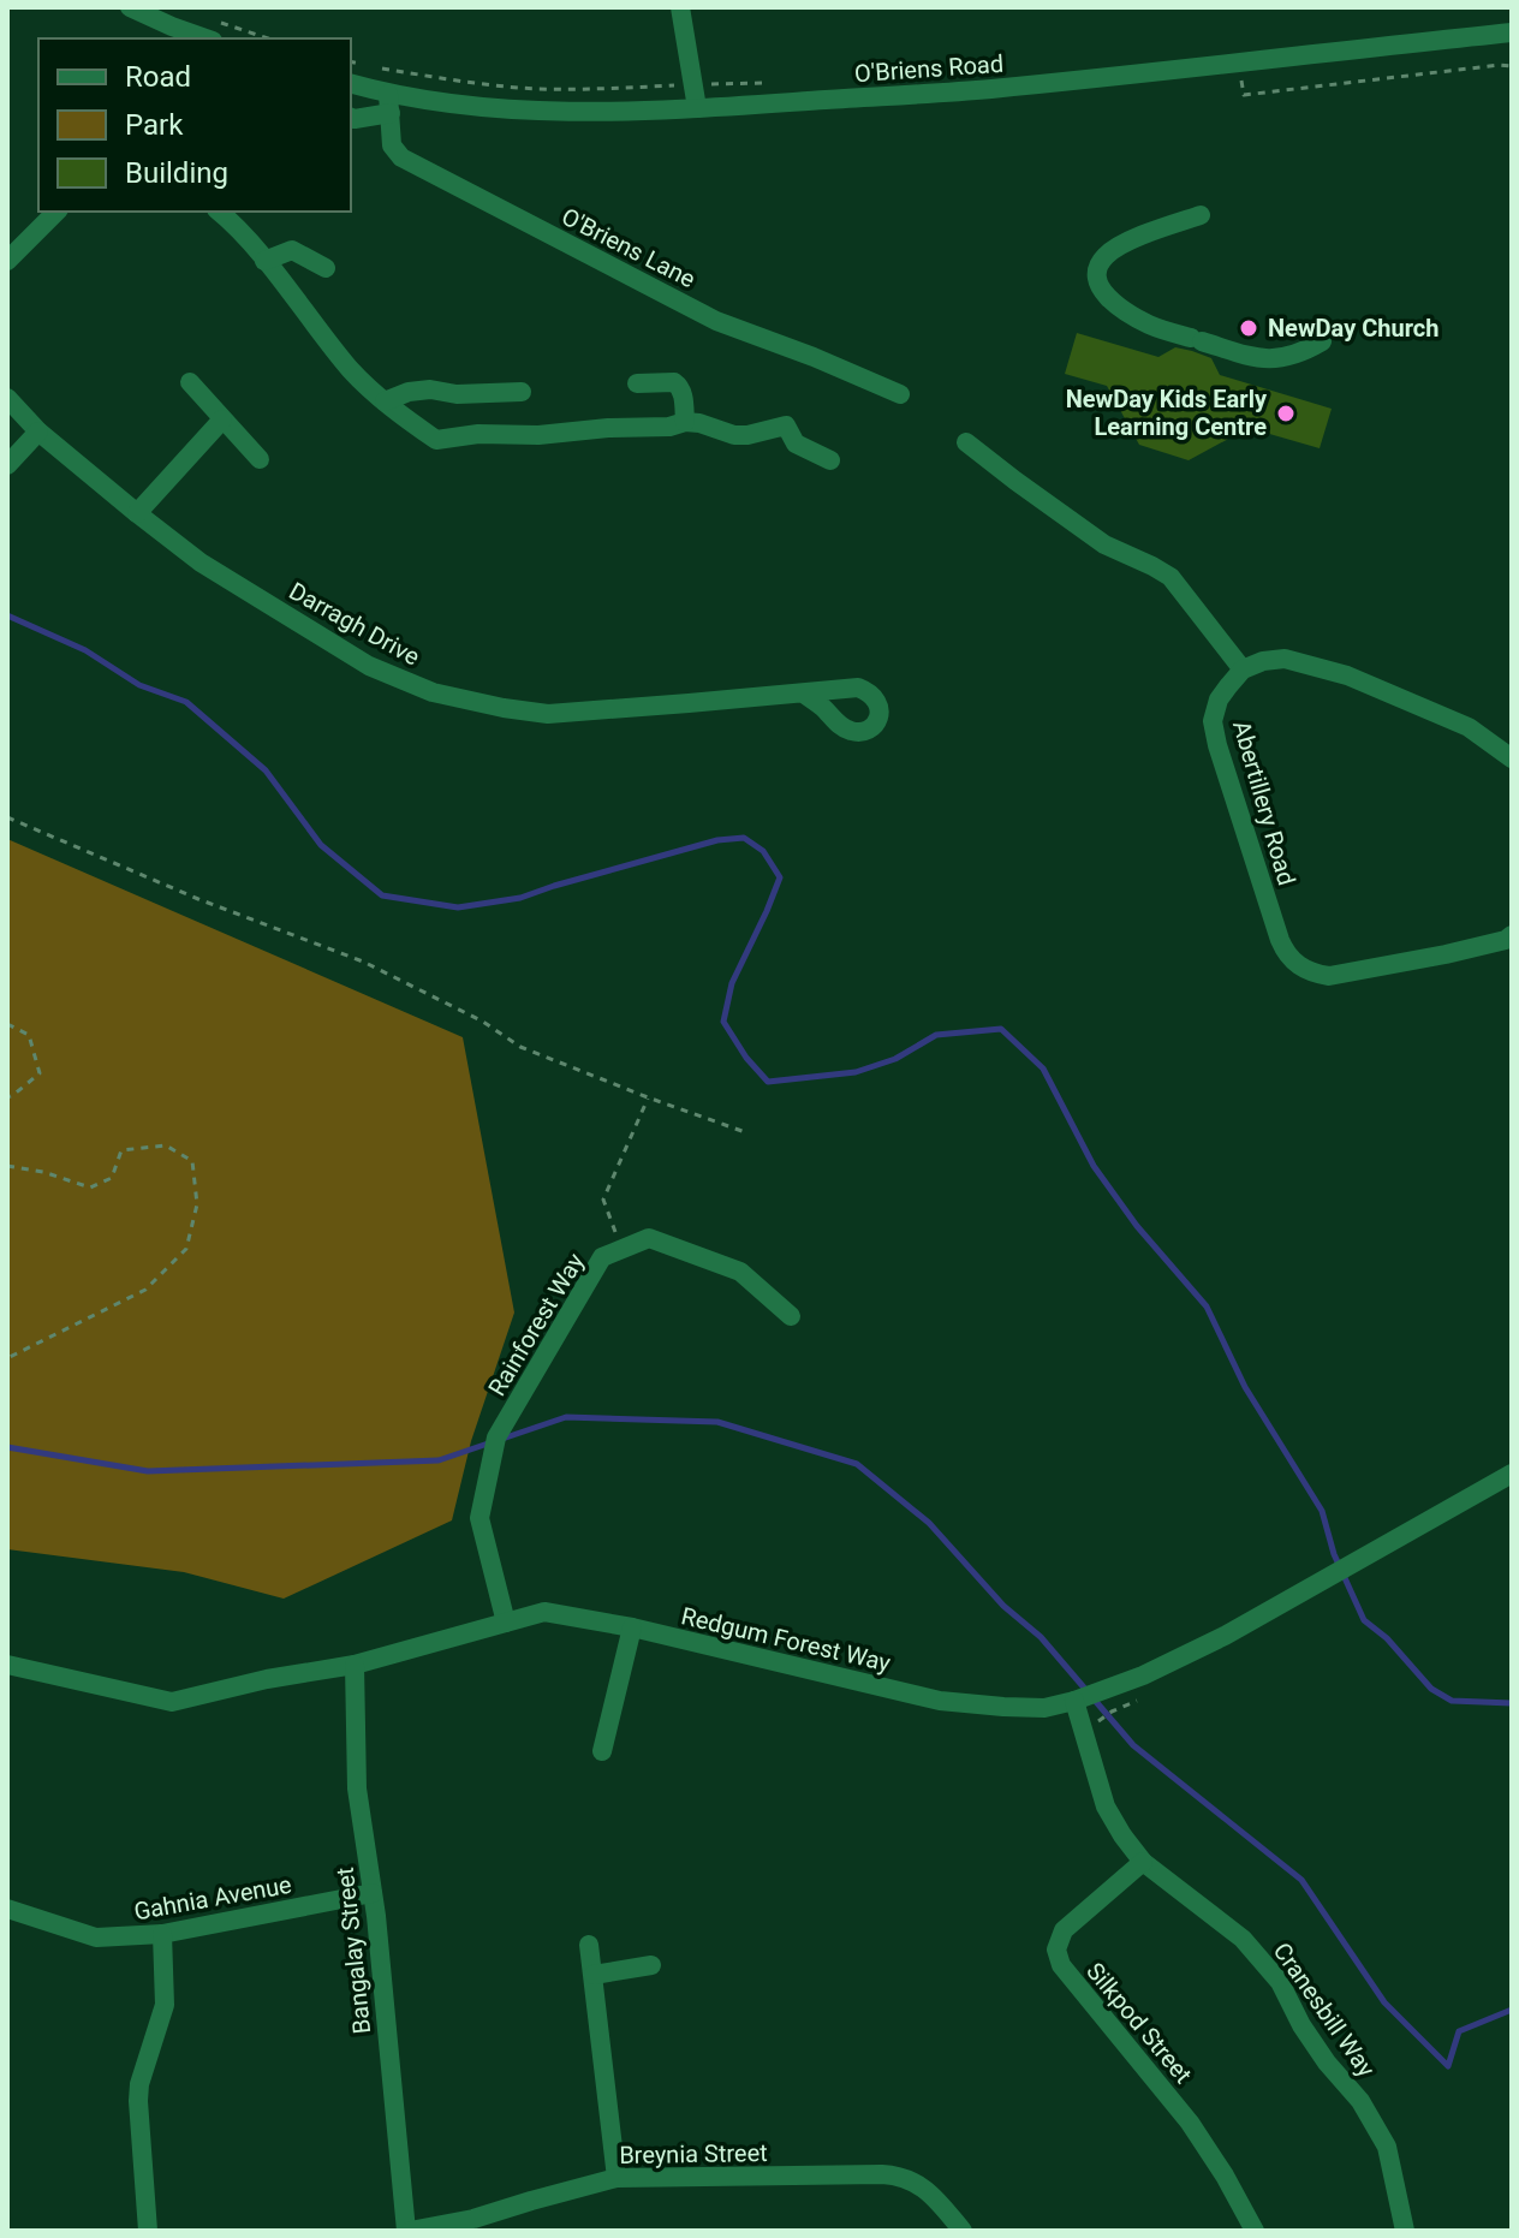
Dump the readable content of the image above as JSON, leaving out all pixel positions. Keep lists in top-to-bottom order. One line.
{"streets":{"street":["O'Briens Road","O'Briens Lane","Darragh Drive","Abertillery Road","Rainforest Way","Redgum Forest Way","Gahnia Avenue","Bangalay Street","Cranesbill Way","Silkpod Street","Breynia Street"]},"crossings":[["O'Briens Road","O'Briens Lane"],["Rainforest Way","Redgum Forest Way"],["Redgum Forest Way","Bangalay Street"],["Redgum Forest Way","Cranesbill Way"],["Gahnia Avenue","Bangalay Street"],["Bangalay Street","Breynia Street"],["Cranesbill Way","Silkpod Street"]],"places":["NewDay Church","NewDay Kids Early Learning Centre"],"legend":["Road","Park","Building"]}
